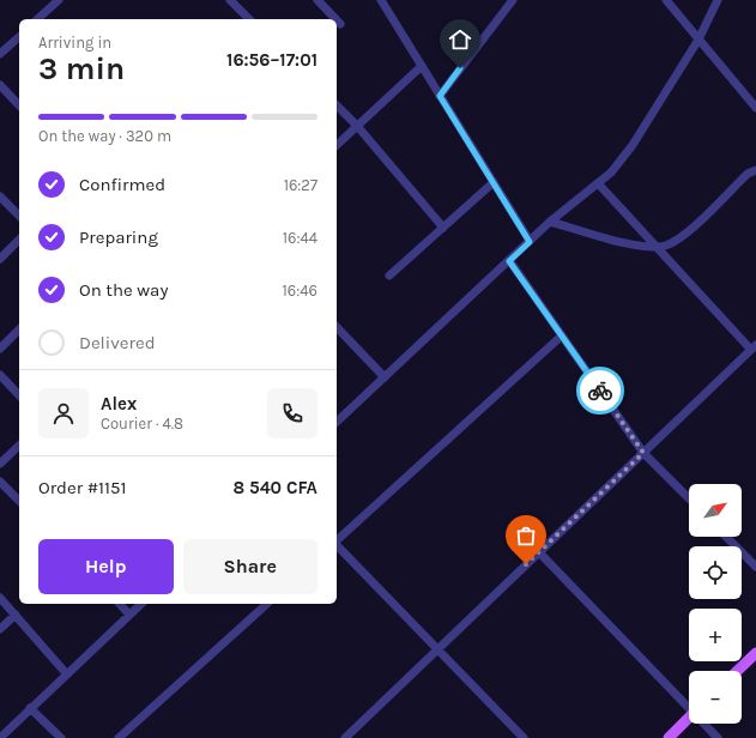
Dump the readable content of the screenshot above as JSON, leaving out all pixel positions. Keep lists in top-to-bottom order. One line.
{"north":"top right","page":{"heading":["3 min","Arriving in","16:56–17:01"],"panel":["Alex","Courier · 4.8","Order #1151","8 540 CFA"],"bar":"On the way · 320 m","list":[["Confirmed","16:27"],["Preparing","16:44"],["On the way","16:46"],"Delivered"],"map_buttons":["+","−"],"buttons":["Help","Share"]}}
